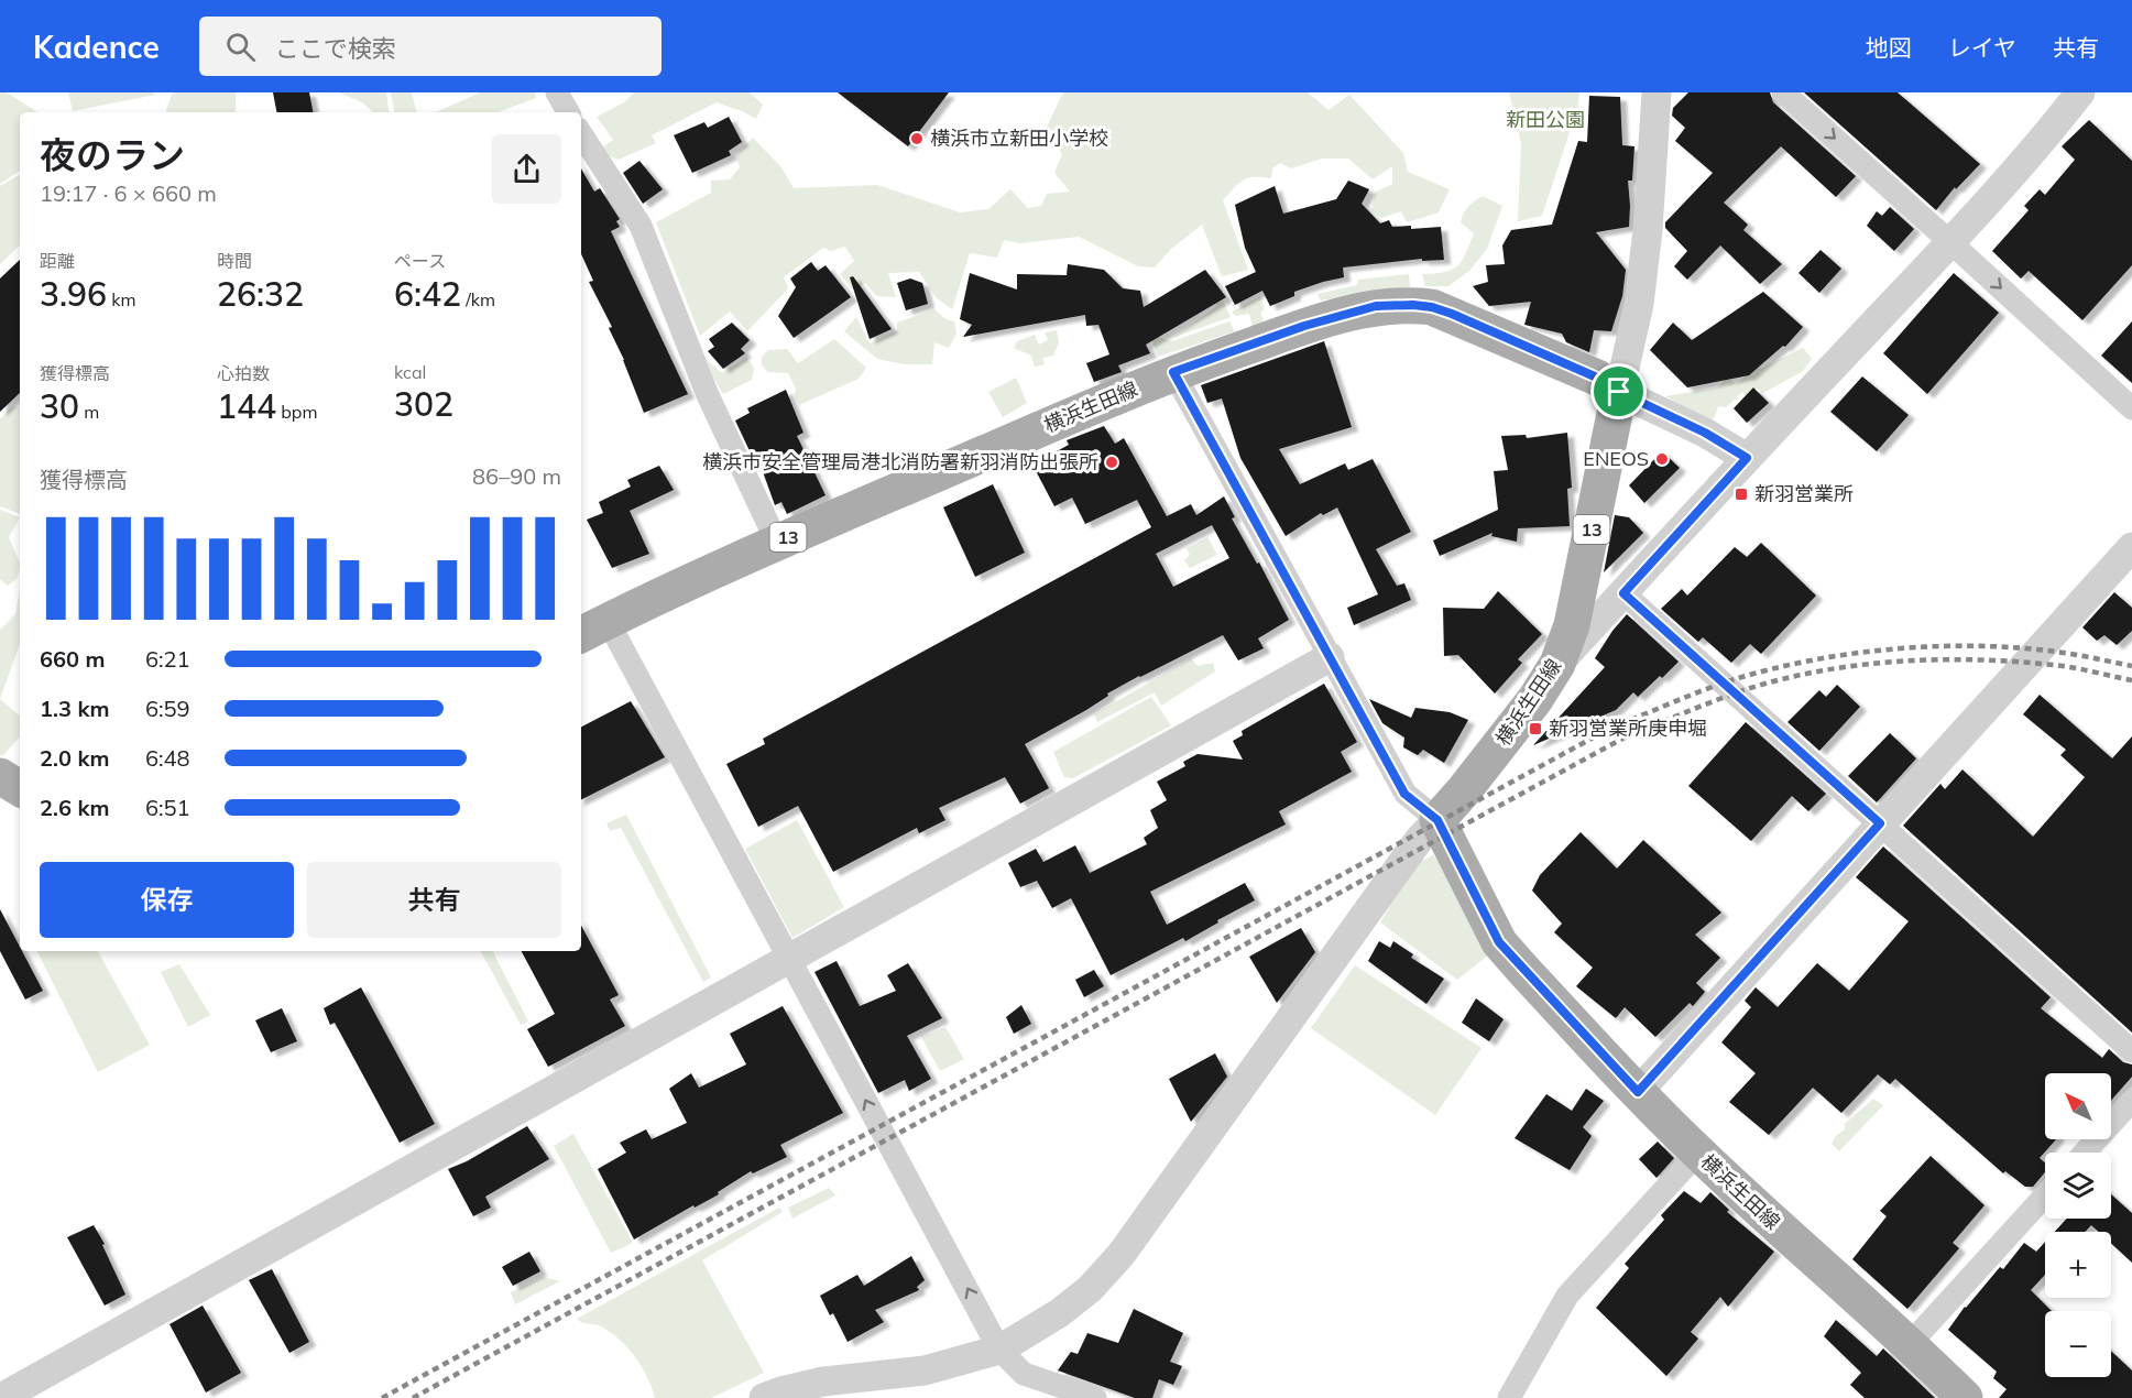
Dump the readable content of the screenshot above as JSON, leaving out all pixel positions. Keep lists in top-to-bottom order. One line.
{"streets":{"main road":["横浜生田線","13"]},"parks":["新田公園"],"places":{"other":["横浜市立新田小学校","ENEOS","横浜市安全管理局港北消防署新羽消防出張所"],"transit":["新羽営業所","新羽営業所庚申堀"]},"north":"top left","page":{"header":"Kadence","search":"ここで検索","nav":["地図","レイヤ","共有"],"heading":["夜のラン","19:17 · 6 × 660 m"],"stats":[["距離","3.96 km"],["時間","26:32"],["ペース","6:42 /km"],["獲得標高","30 m"],["心拍数","144 bpm"],["kcal","302"]],"chart":["獲得標高","86–90 m"],"list":[{"name":"660 m","note":"6:21"},{"name":"1.3 km","note":"6:59"},{"name":"2.0 km","note":"6:48"},{"name":"2.6 km","note":"6:51"}],"buttons":["保存","共有"],"map_buttons":["+","−"]}}
